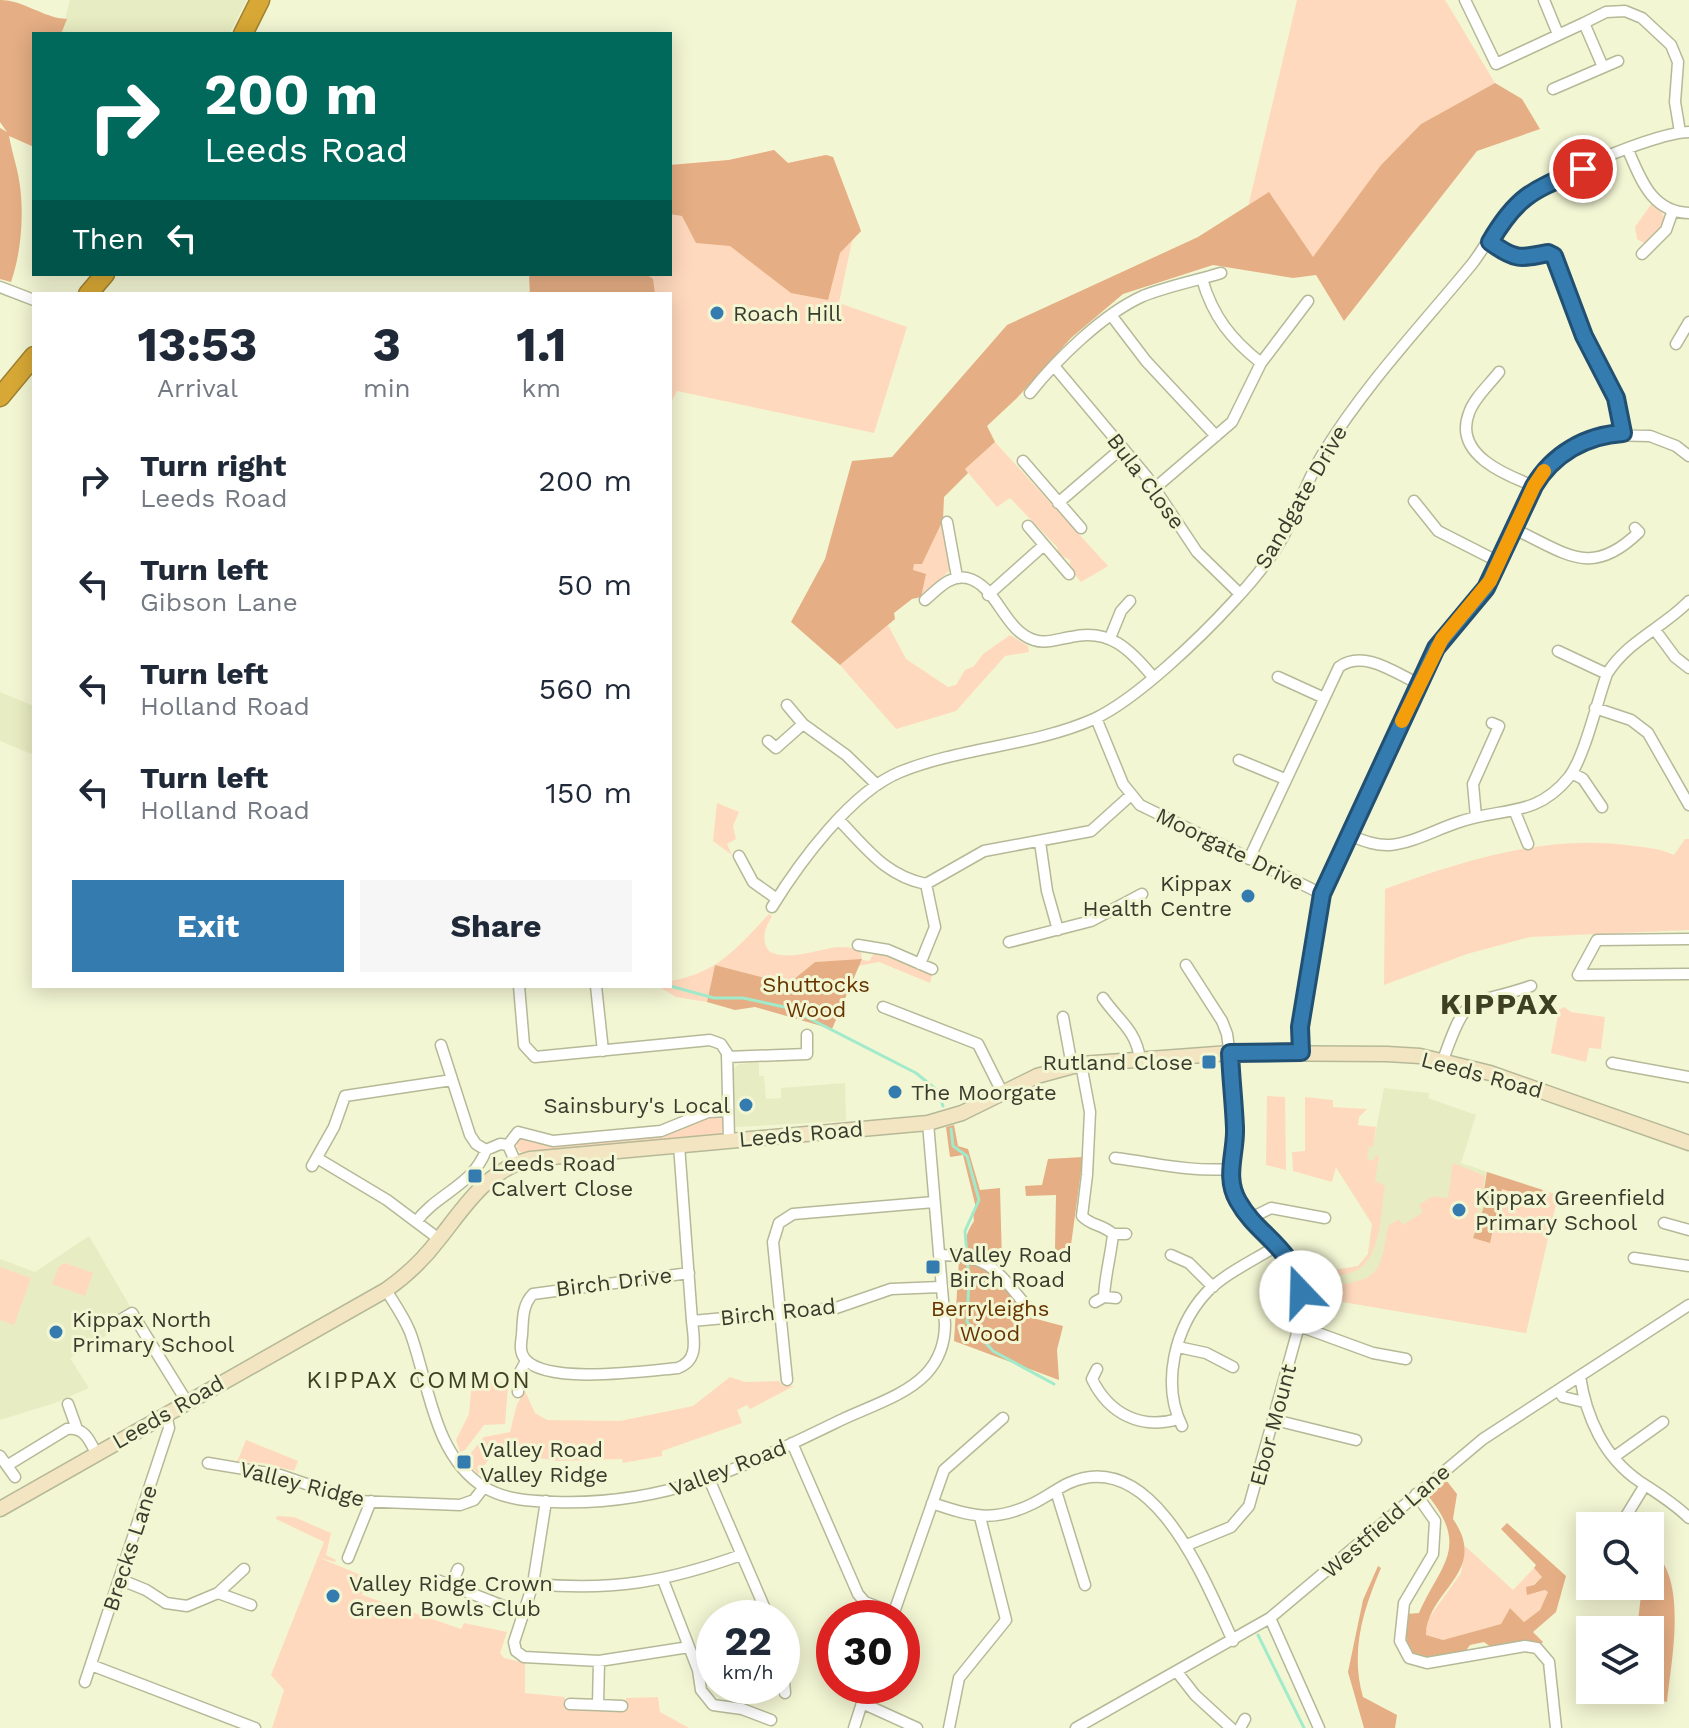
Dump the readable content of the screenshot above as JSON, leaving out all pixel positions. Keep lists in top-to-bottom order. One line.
{"streets":{"main road":["Leeds Road"],"street":["Bula Close","Sandgate Drive","Moorgate Drive","Birch Drive","Birch Road","Ebor Mount","Valley Road","Valley Ridge","Westfield Lane","Brecks Lane"]},"crossings":[["Bula Close","Sandgate Drive"],["Sandgate Drive","Moorgate Drive"],["Leeds Road","Birch Road"],["Leeds Road","Ebor Mount"],["Leeds Road","Valley Road"],["Leeds Road","Brecks Lane"],["Birch Drive","Birch Road"],["Birch Road","Valley Road"],["Valley Road","Valley Ridge"]],"districts":["KIPPAX","KIPPAX COMMON"],"parks":["Shuttocks Wood","Berryleighs Wood"],"places":{"other":["Roach Hill","Kippax Health Centre","The Moorgate","Sainsbury's Local","Kippax Greenfield Primary School","Kippax North Primary School","Valley Ridge Crown Green Bowls Club"],"transit":["Rutland Close","Leeds Road Calvert Close","Valley Road Birch Road","Valley Road Valley Ridge"]},"page":{"turn":["200 m","Leeds Road"],"then":"Then","eta":["13:53","Arrival","3","min","1.1","km"],"list":[{"name":"Turn right","note":"Leeds Road","value":"200 m"},{"name":"Turn left","note":"Gibson Lane","value":"50 m"},{"name":"Turn left","note":"Holland Road","value":"560 m"},{"name":"Turn left","note":"Holland Road","value":"150 m"}],"buttons":["Exit","Share"],"speed":"22 km/h","limit":"30"}}
